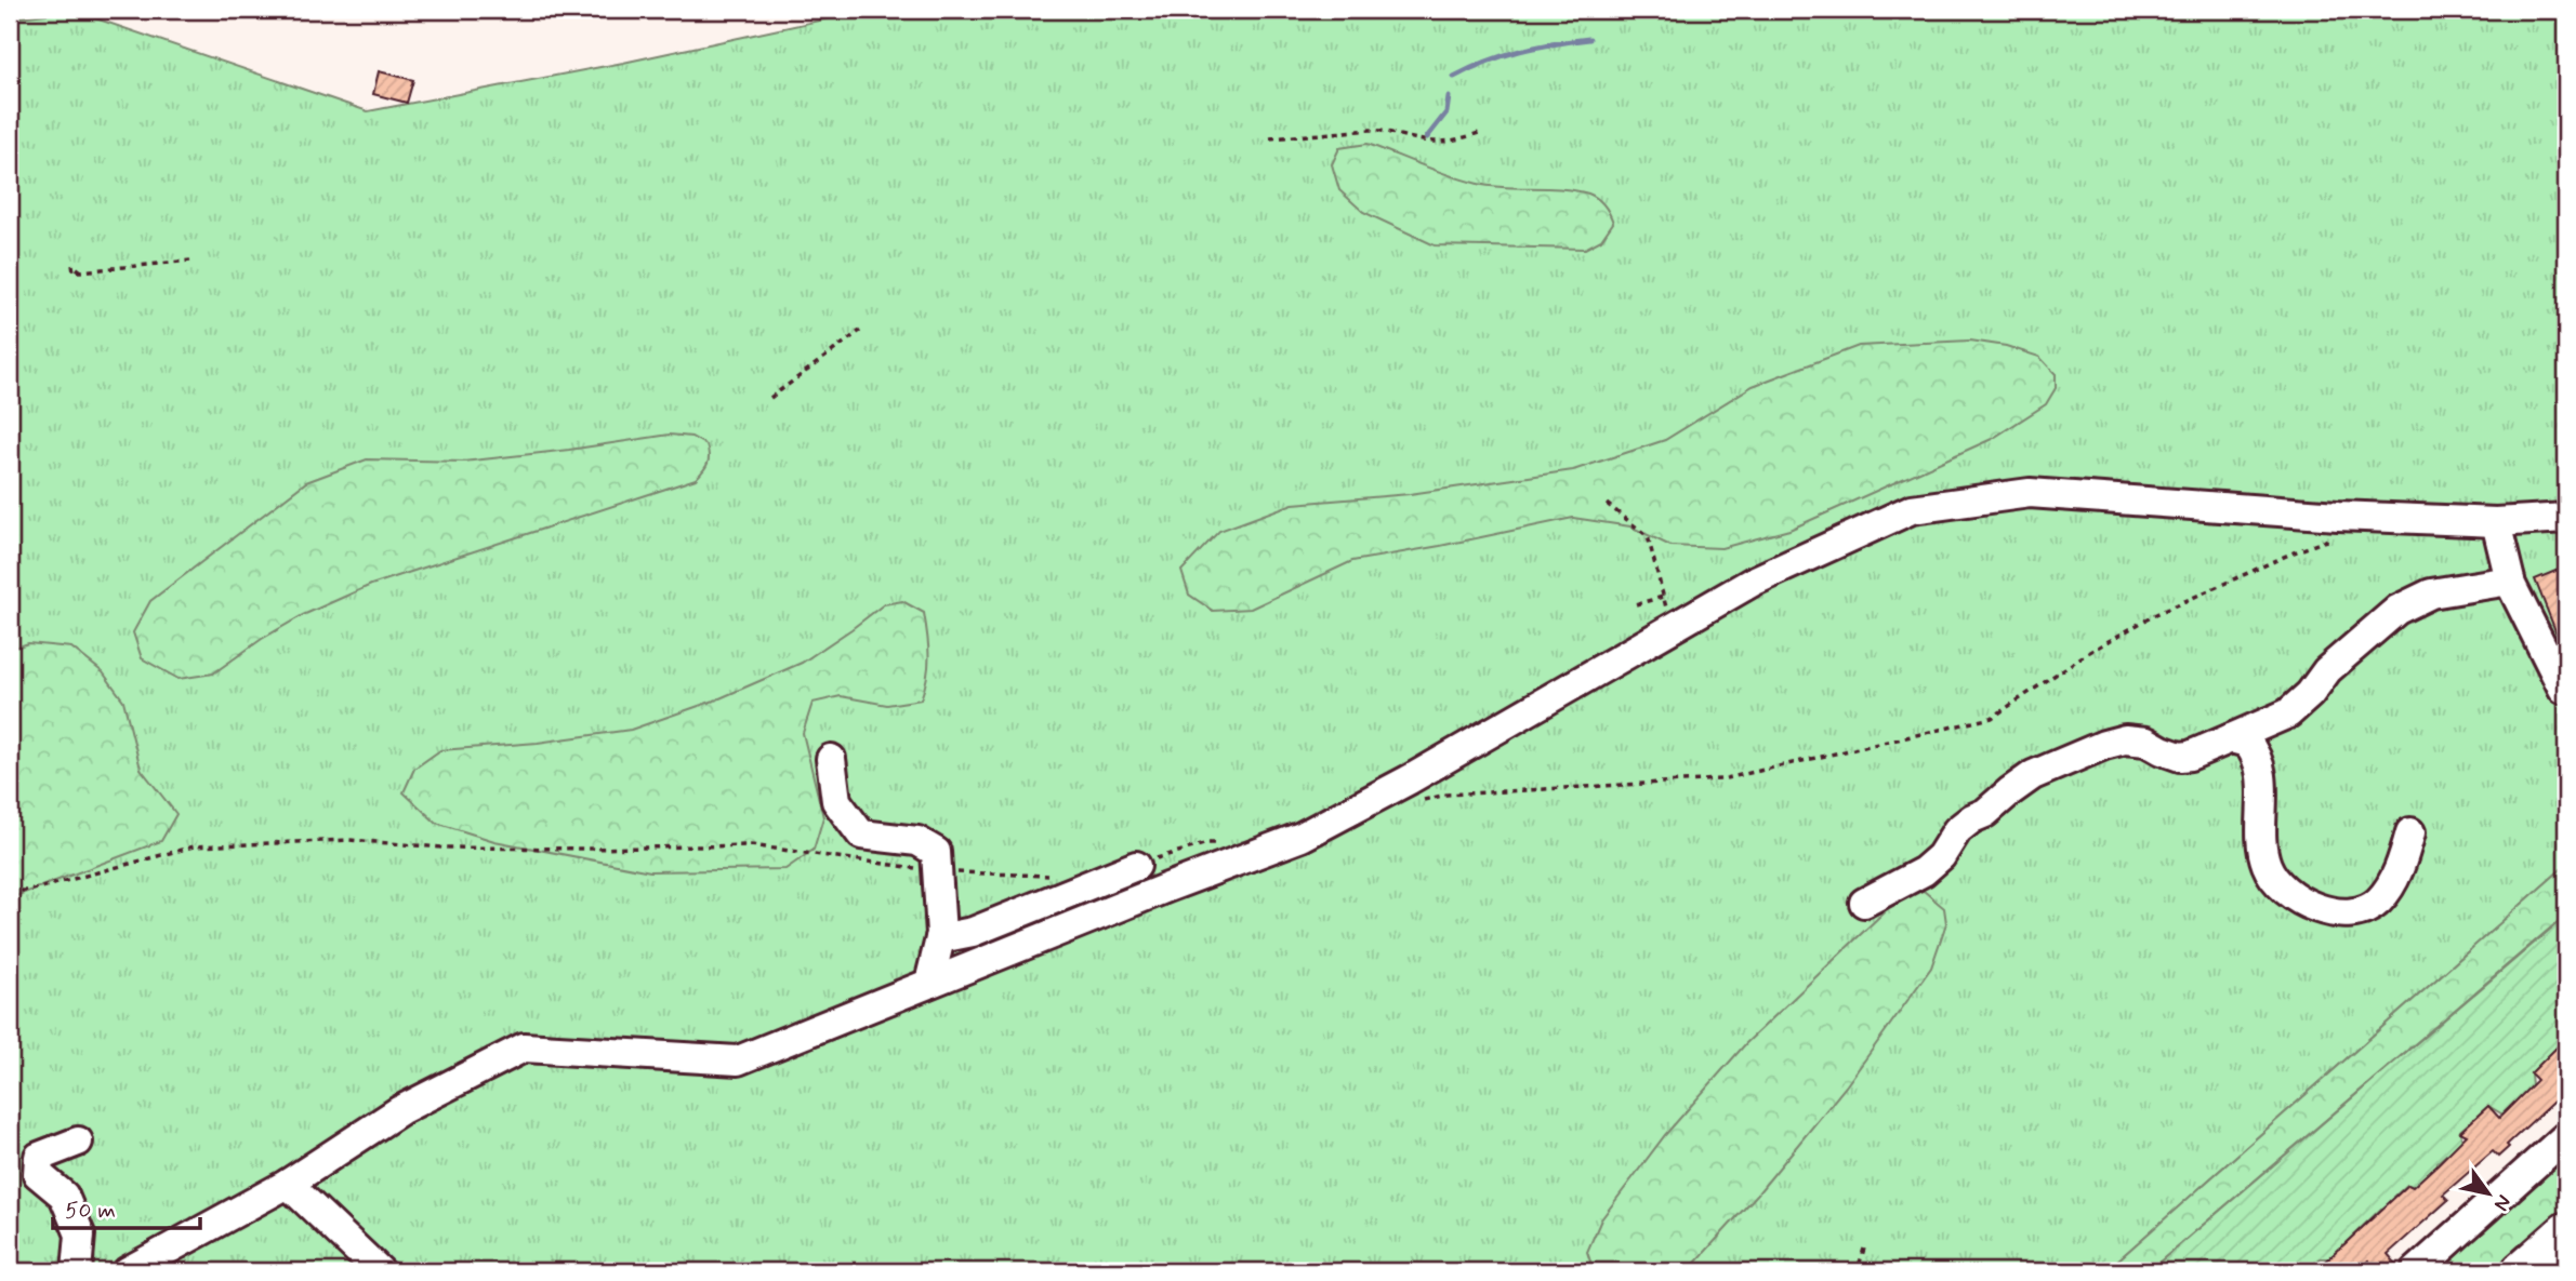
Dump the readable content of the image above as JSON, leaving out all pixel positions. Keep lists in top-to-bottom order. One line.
{"scale_bar":"50 m","north":"bottom right"}
